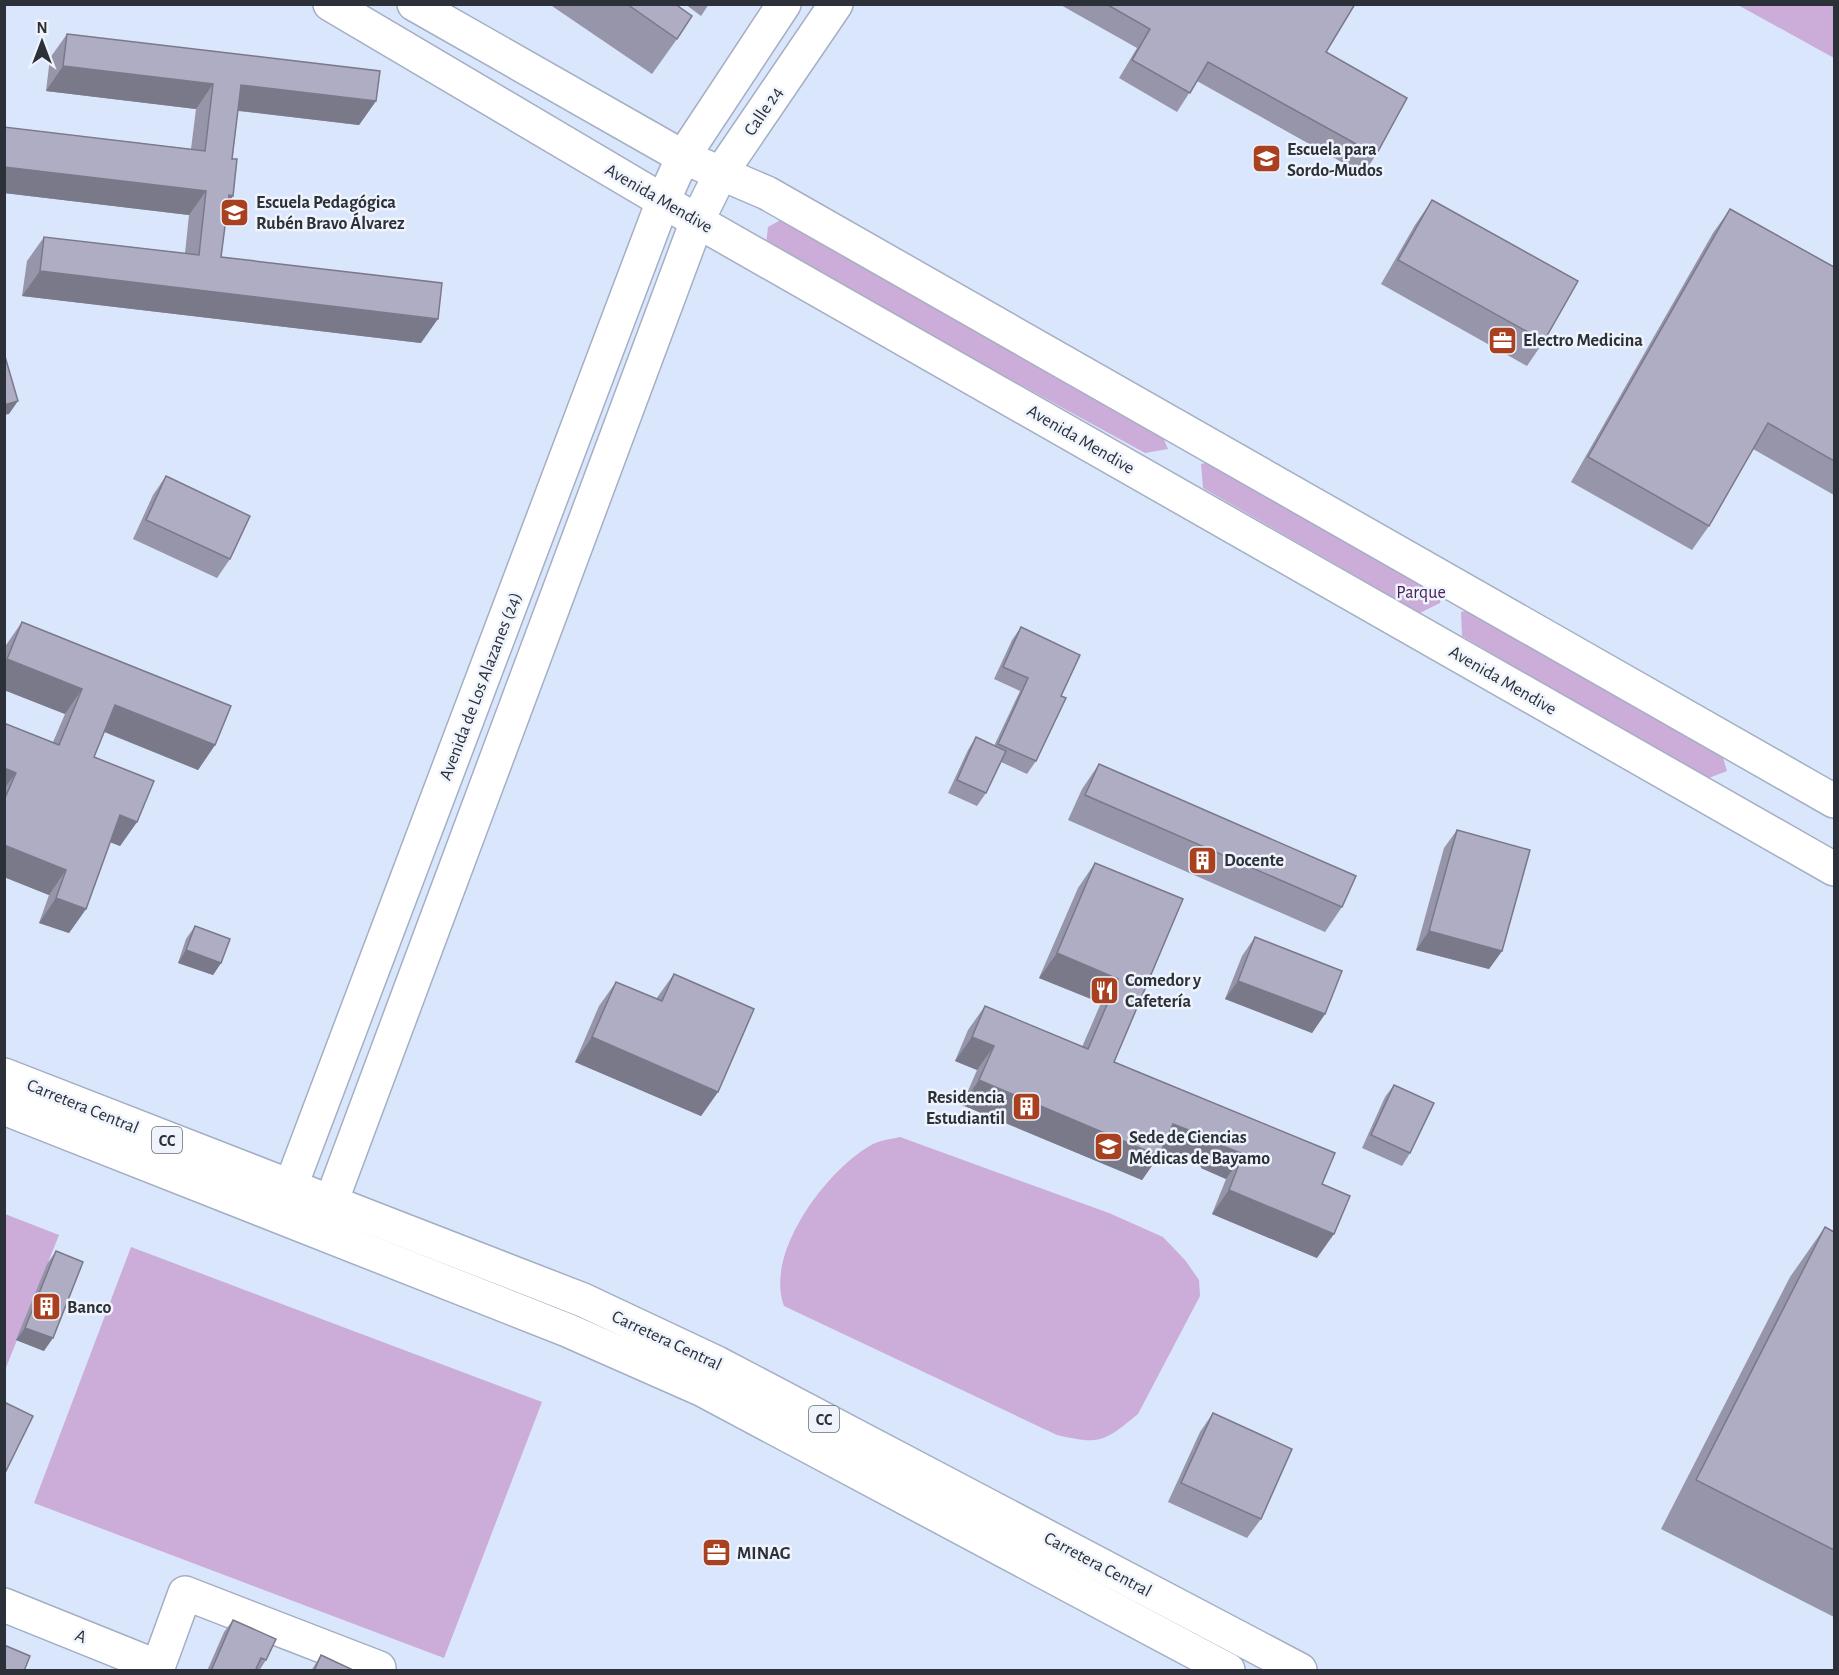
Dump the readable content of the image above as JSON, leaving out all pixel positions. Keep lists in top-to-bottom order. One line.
{"streets":{"main road":["Calle 24","Avenida Mendive","Avenida de Los Alazanes (24)","Carretera Central","CC","A"]},"crossings":[["Calle 24","Avenida Mendive"],["Avenida Mendive","Avenida de Los Alazanes (24)"],["Avenida de Los Alazanes (24)","Carretera Central"]],"parks":["Parque"],"places":{"school or university":["Escuela para Sordo-Mudos","Escuela Pedagógica Rubén Bravo Álvarez","Sede de Ciencias Médicas de Bayamo"],"office":["Electro Medicina","MINAG"],"building":["Docente","Residencia Estudiantil","Banco"],"restaurant":["Comedor y Cafetería"]},"north":"top"}
